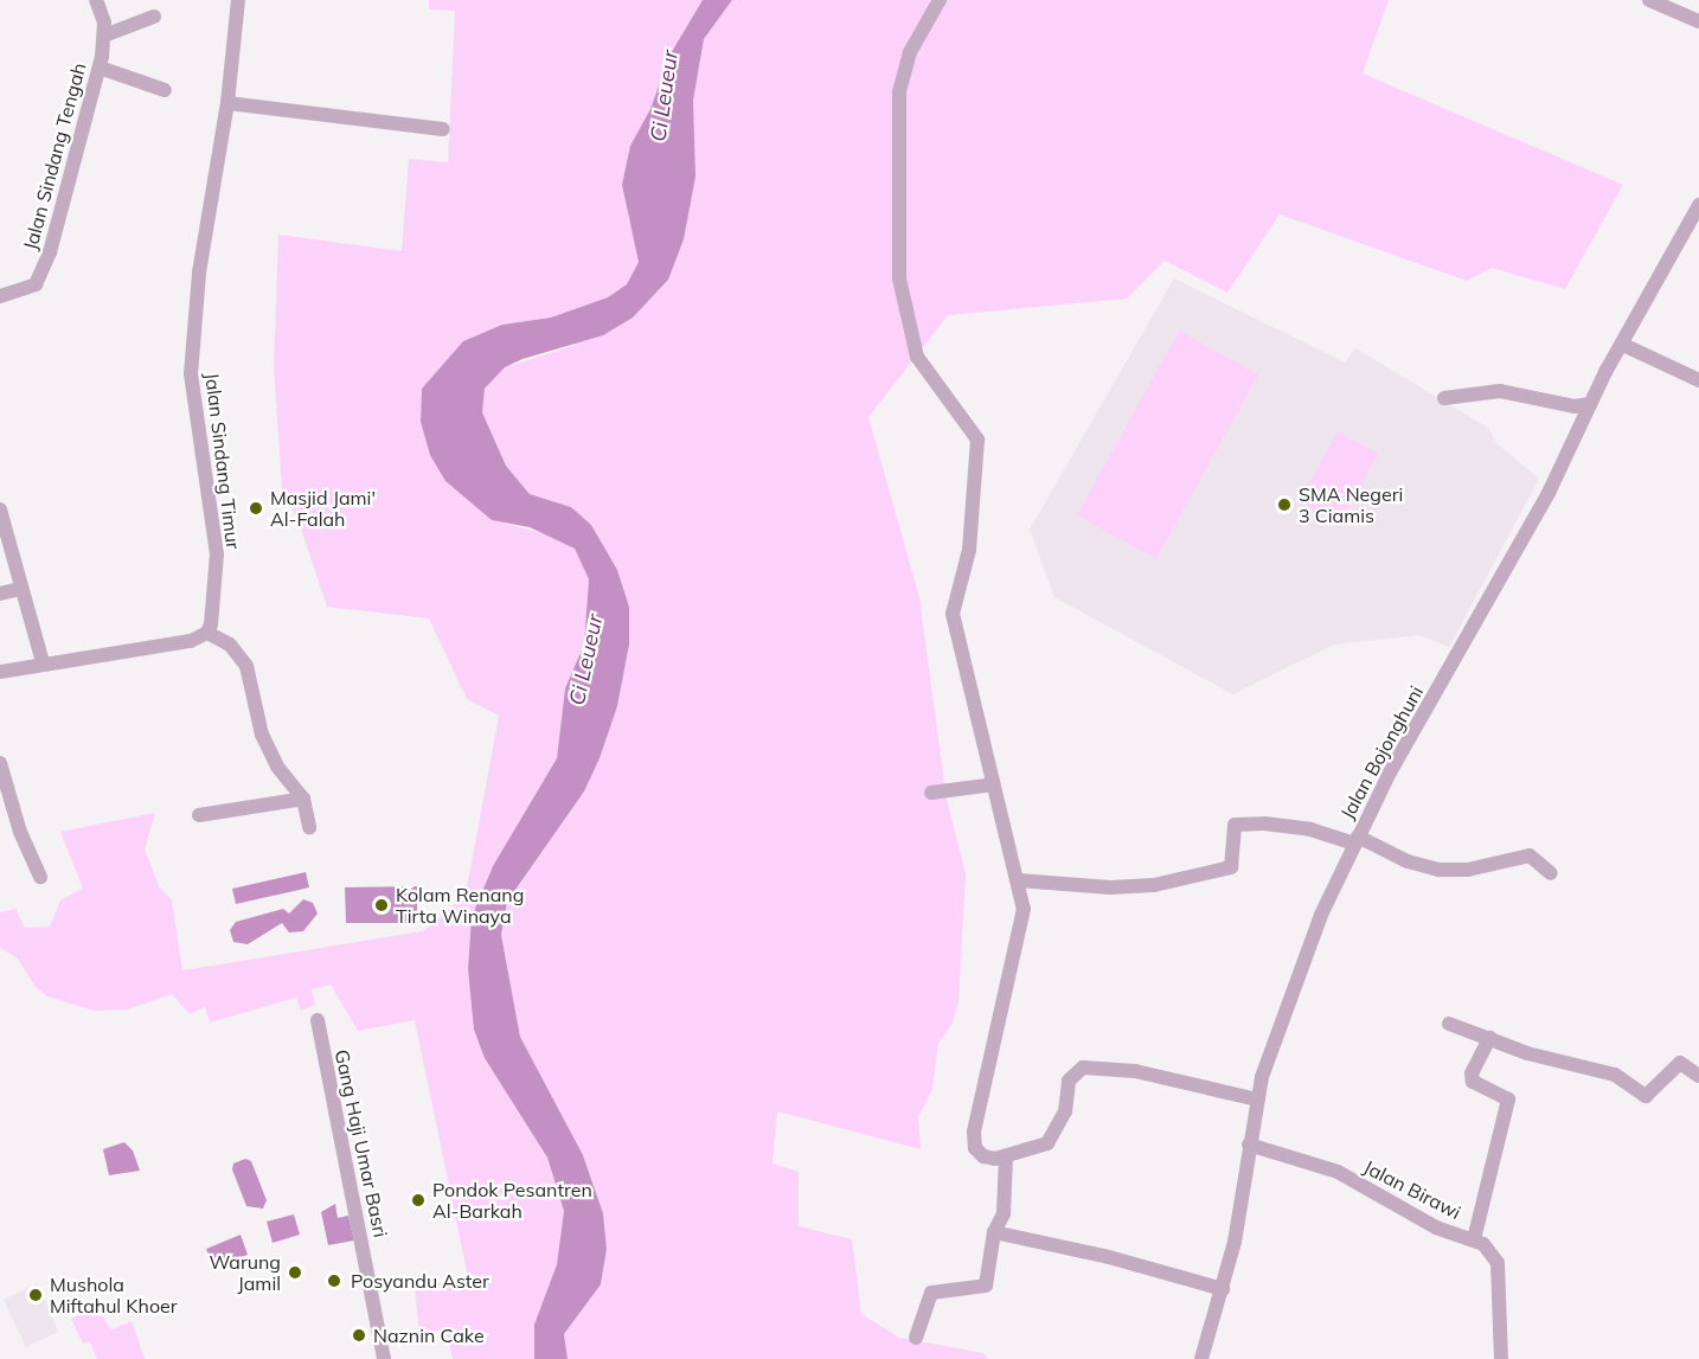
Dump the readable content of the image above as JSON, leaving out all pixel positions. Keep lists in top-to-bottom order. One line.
{"streets":{"street":["Jalan Sindang Tengah","Jalan Sindang Timur","Jalan Bojonghuni","Gang Haji Umar Basri","Jalan Birawi"]},"crossings":[["Jalan Bojonghuni","Jalan Birawi"]],"water":["Ci Leueur"],"places":["SMA Negeri 3 Ciamis","Masjid Jami' Al-Falah","Kolam Renang Tirta Winaya","Pondok Pesantren Al-Barkah","Warung Jamil","Posyandu Aster","Mushola Miftahul Khoer","Naznin Cake"]}
